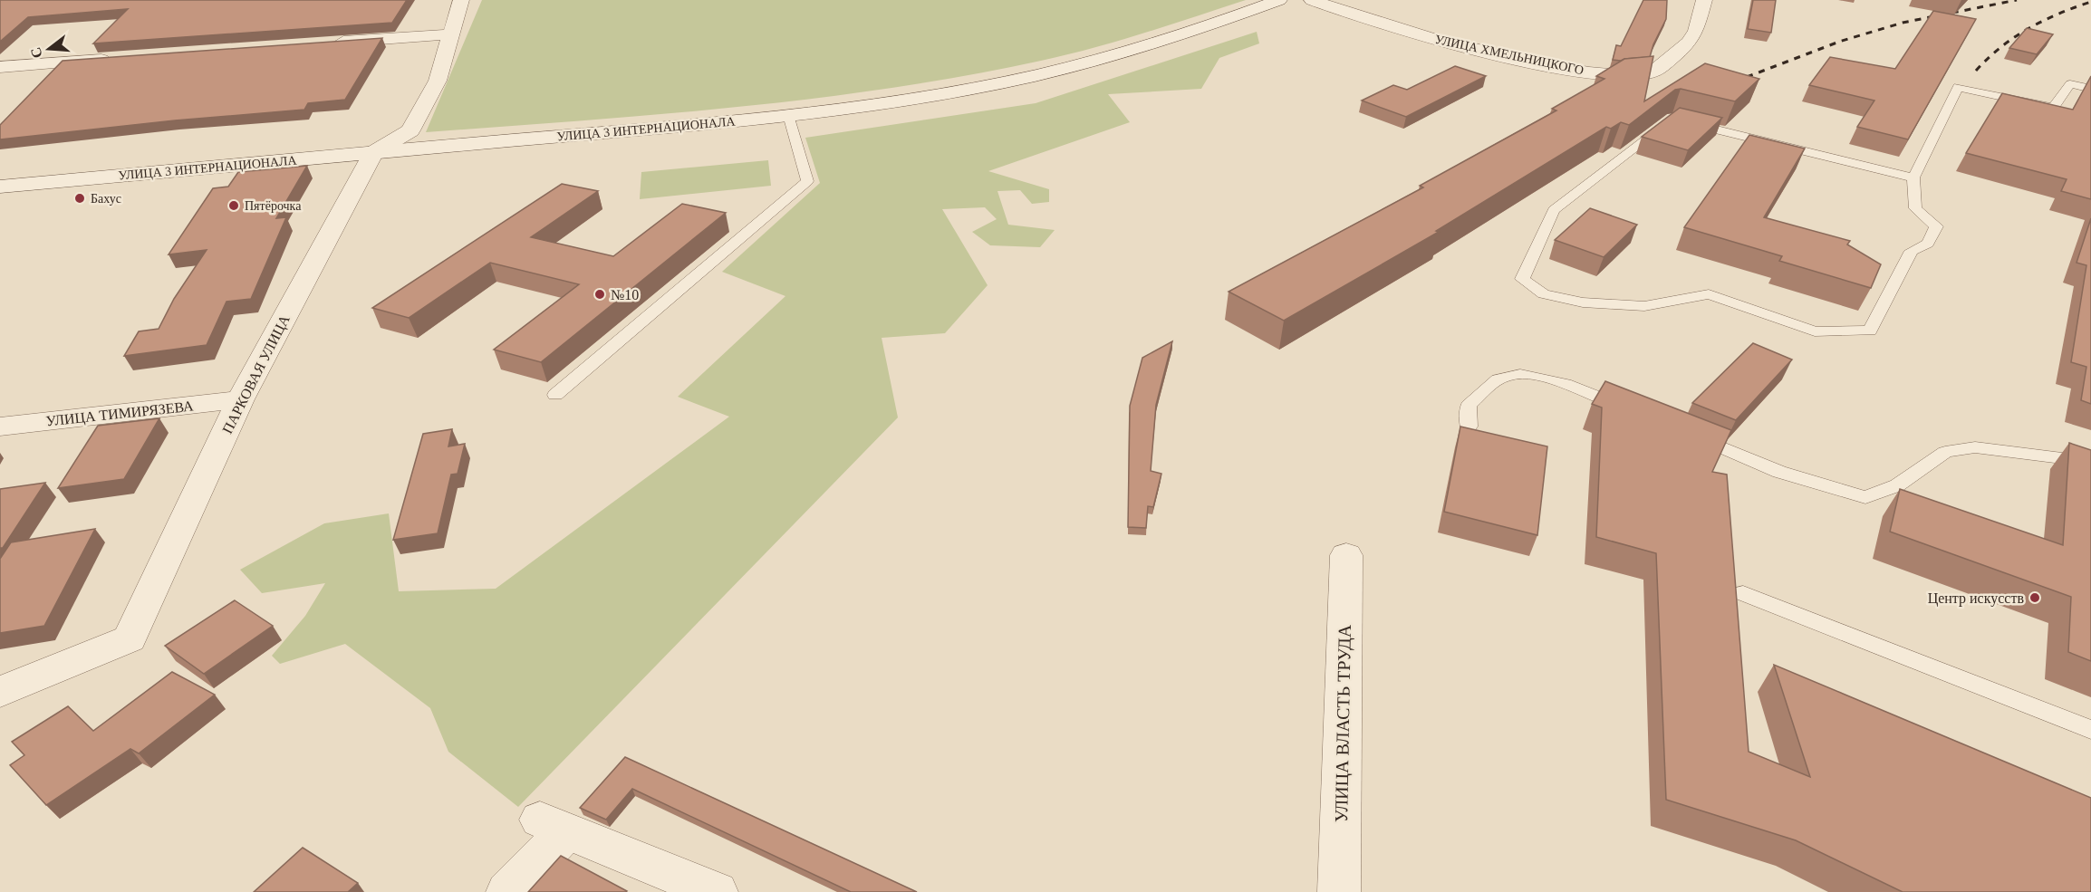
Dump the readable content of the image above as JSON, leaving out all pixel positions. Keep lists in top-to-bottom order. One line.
{"streets":{"street":["УЛИЦА ХМЕЛЬНИЦКОГО","УЛИЦА 3 ИНТЕРНАЦИОНАЛА","ПАРКОВАЯ УЛИЦА","УЛИЦА ТИМИРЯЗЕВА","УЛИЦА ВЛАСТЬ ТРУДА"]},"crossings":[["УЛИЦА 3 ИНТЕРНАЦИОНАЛА","ПАРКОВАЯ УЛИЦА"],["ПАРКОВАЯ УЛИЦА","УЛИЦА ТИМИРЯЗЕВА"]],"places":["Бахус","Пятёрочка","№10","Центр искусств"],"north":"left"}
